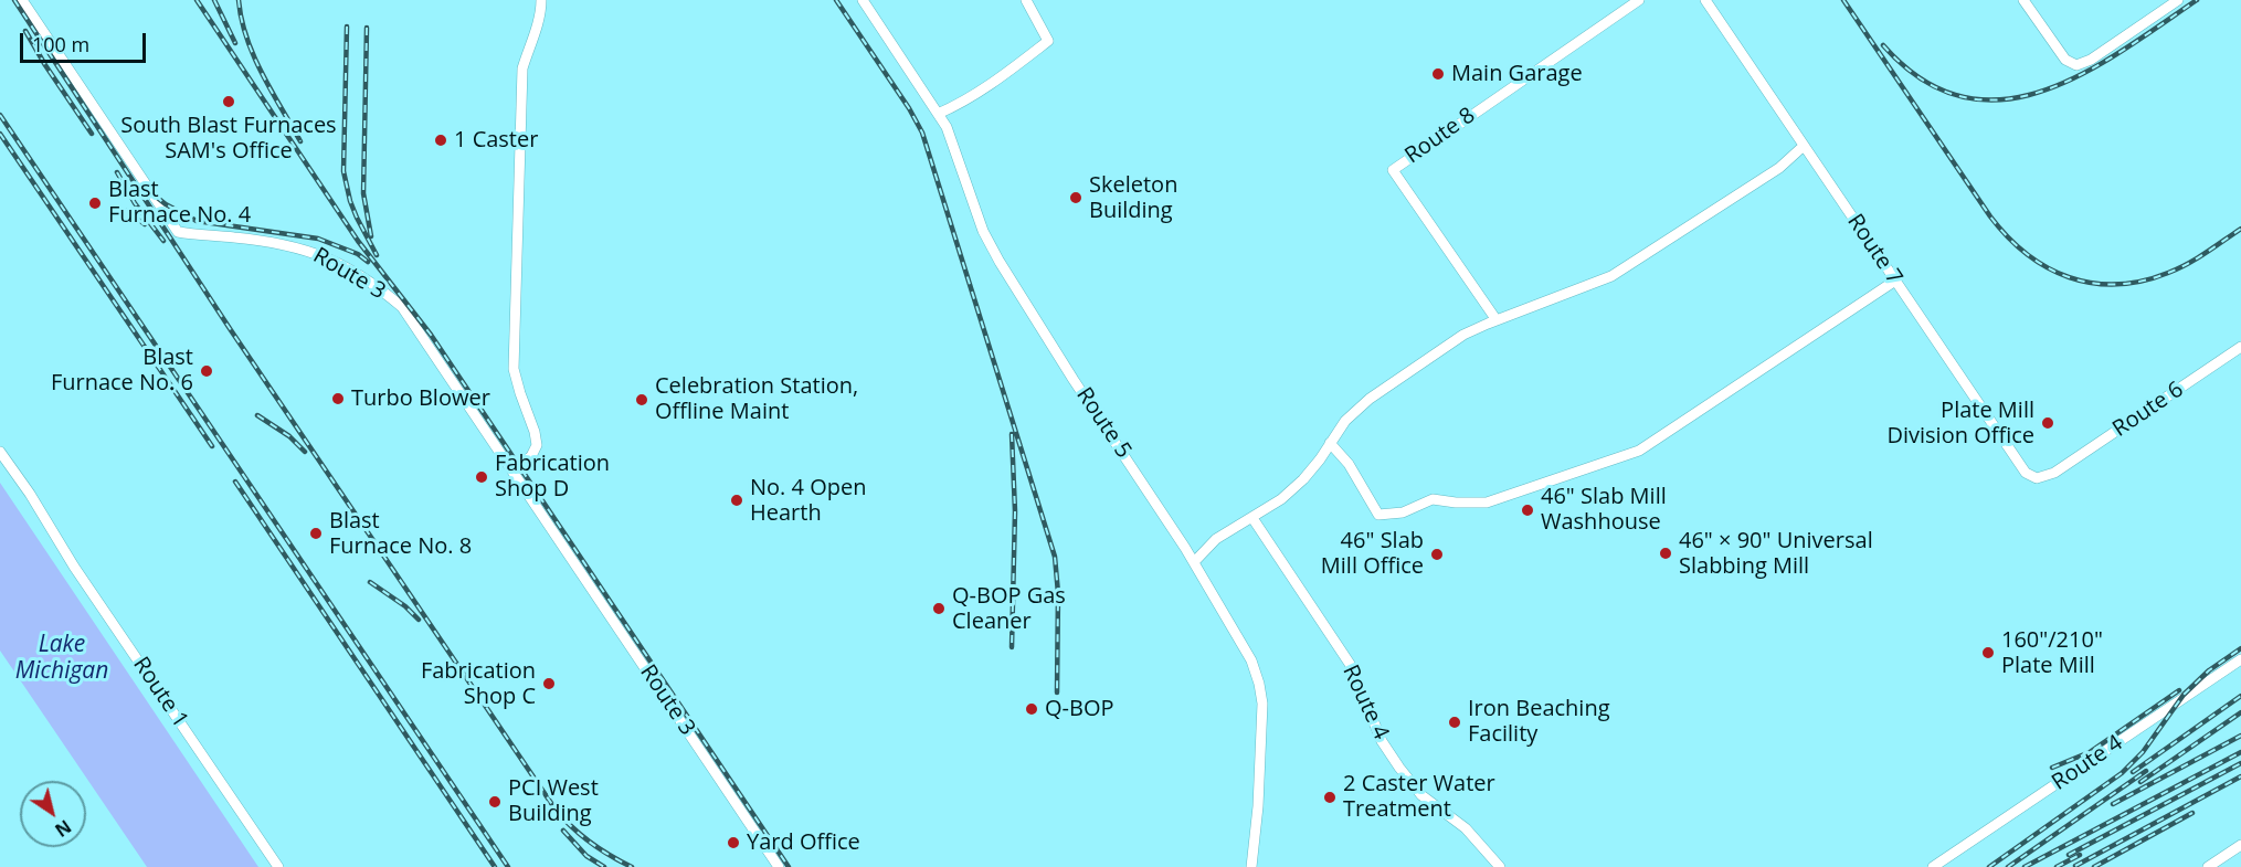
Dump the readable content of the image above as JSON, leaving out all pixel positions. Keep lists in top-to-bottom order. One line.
{"streets":{"street":["Route 8","Route 7","Route 3","Route 6","Route 5","Route 1","Route 4"]},"crossings":[["Route 7","Route 6"]],"water":["Lake Michigan"],"places":["Main Garage","South Blast Furnaces SAM's Office","1 Caster","Skeleton Building","Blast Furnace No. 4","Blast Furnace No. 6","Turbo Blower","Celebration Station, Offline Maint","Plate Mill Division Office","Fabrication Shop D","No. 4 Open Hearth","46\" Slab Mill Washhouse","Blast Furnace No. 8","46\" × 90\" Universal Slabbing Mill","46\" Slab Mill Office","Q-BOP Gas Cleaner","160\"/210\" Plate Mill","Fabrication Shop C","Q-BOP","Iron Beaching Facility","2 Caster Water Treatment","PCI West Building","Yard Office"],"scale_bar":"100 m","north":"bottom right"}
